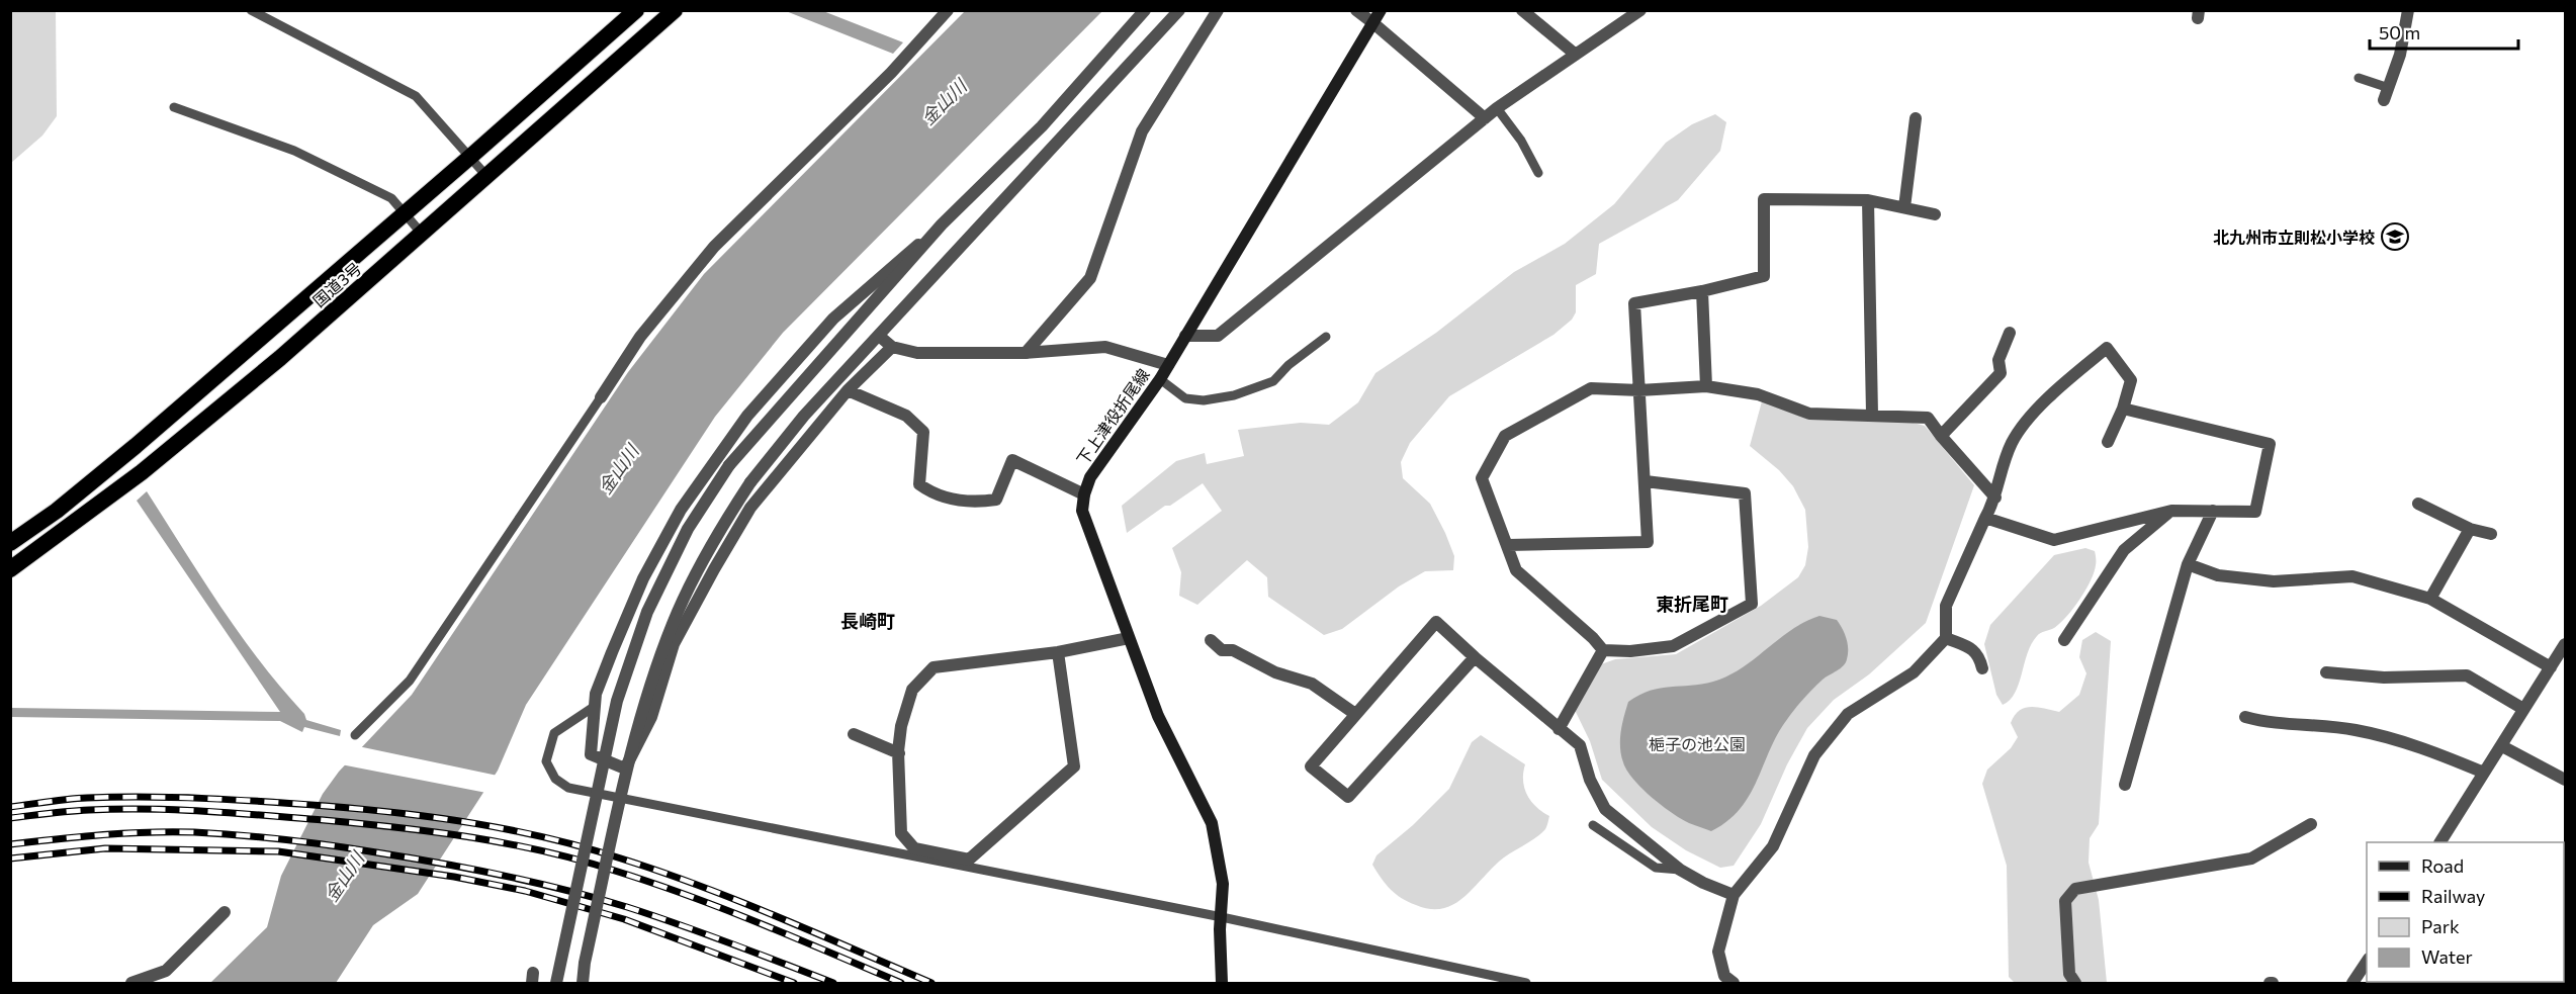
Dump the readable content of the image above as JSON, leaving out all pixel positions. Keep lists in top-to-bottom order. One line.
{"streets":{"highway":["国道3号"],"main road":["下上津役折尾線"]},"districts":["東折尾町","長崎町"],"water":["金山川"],"parks":["梔子の池公園"],"places":{"school or university":["北九州市立則松小学校"]},"legend":["Road","Railway","Park","Water"],"scale_bar":"50 m"}
